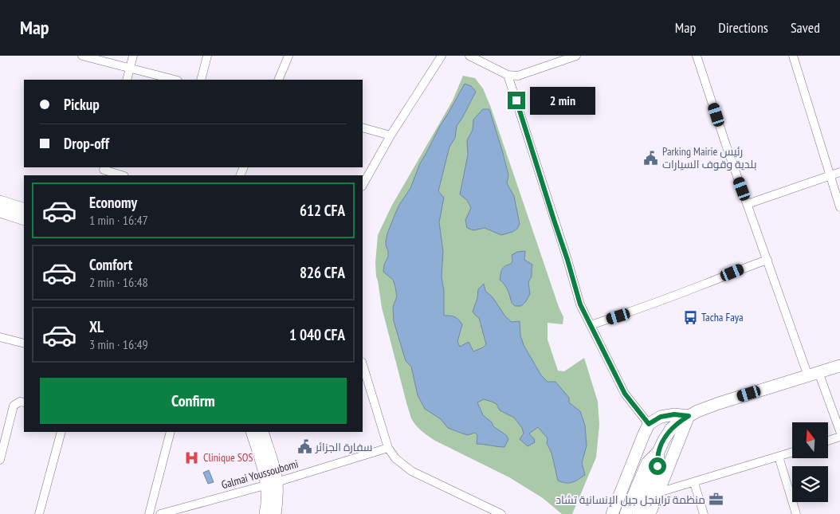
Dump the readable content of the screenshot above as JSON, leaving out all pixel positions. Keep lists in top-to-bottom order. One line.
{"streets":{"street":["Galmai Youssoubomi"]},"places":{"public building":["Parking Mairie رئيس بلدية وقوف السيارات","سفارة الجزائر"],"bus stop":["Tacha Faya"],"hospital":["Clinique SOS"],"office":["منظمة تراينجل جيل الإنسانية تشاد"]},"north":"top","page":{"header":"Map","nav":["Map","Directions","Saved"],"banner":["Pickup","Drop-off"],"bubble":"2 min","list":[{"name":"Economy","note":"1 min · 16:47","value":"612 CFA"},{"name":"Comfort","note":"2 min · 16:48","value":"826 CFA"},{"name":"XL","note":"3 min · 16:49","value":"1 040 CFA"}],"buttons":"Confirm"}}
